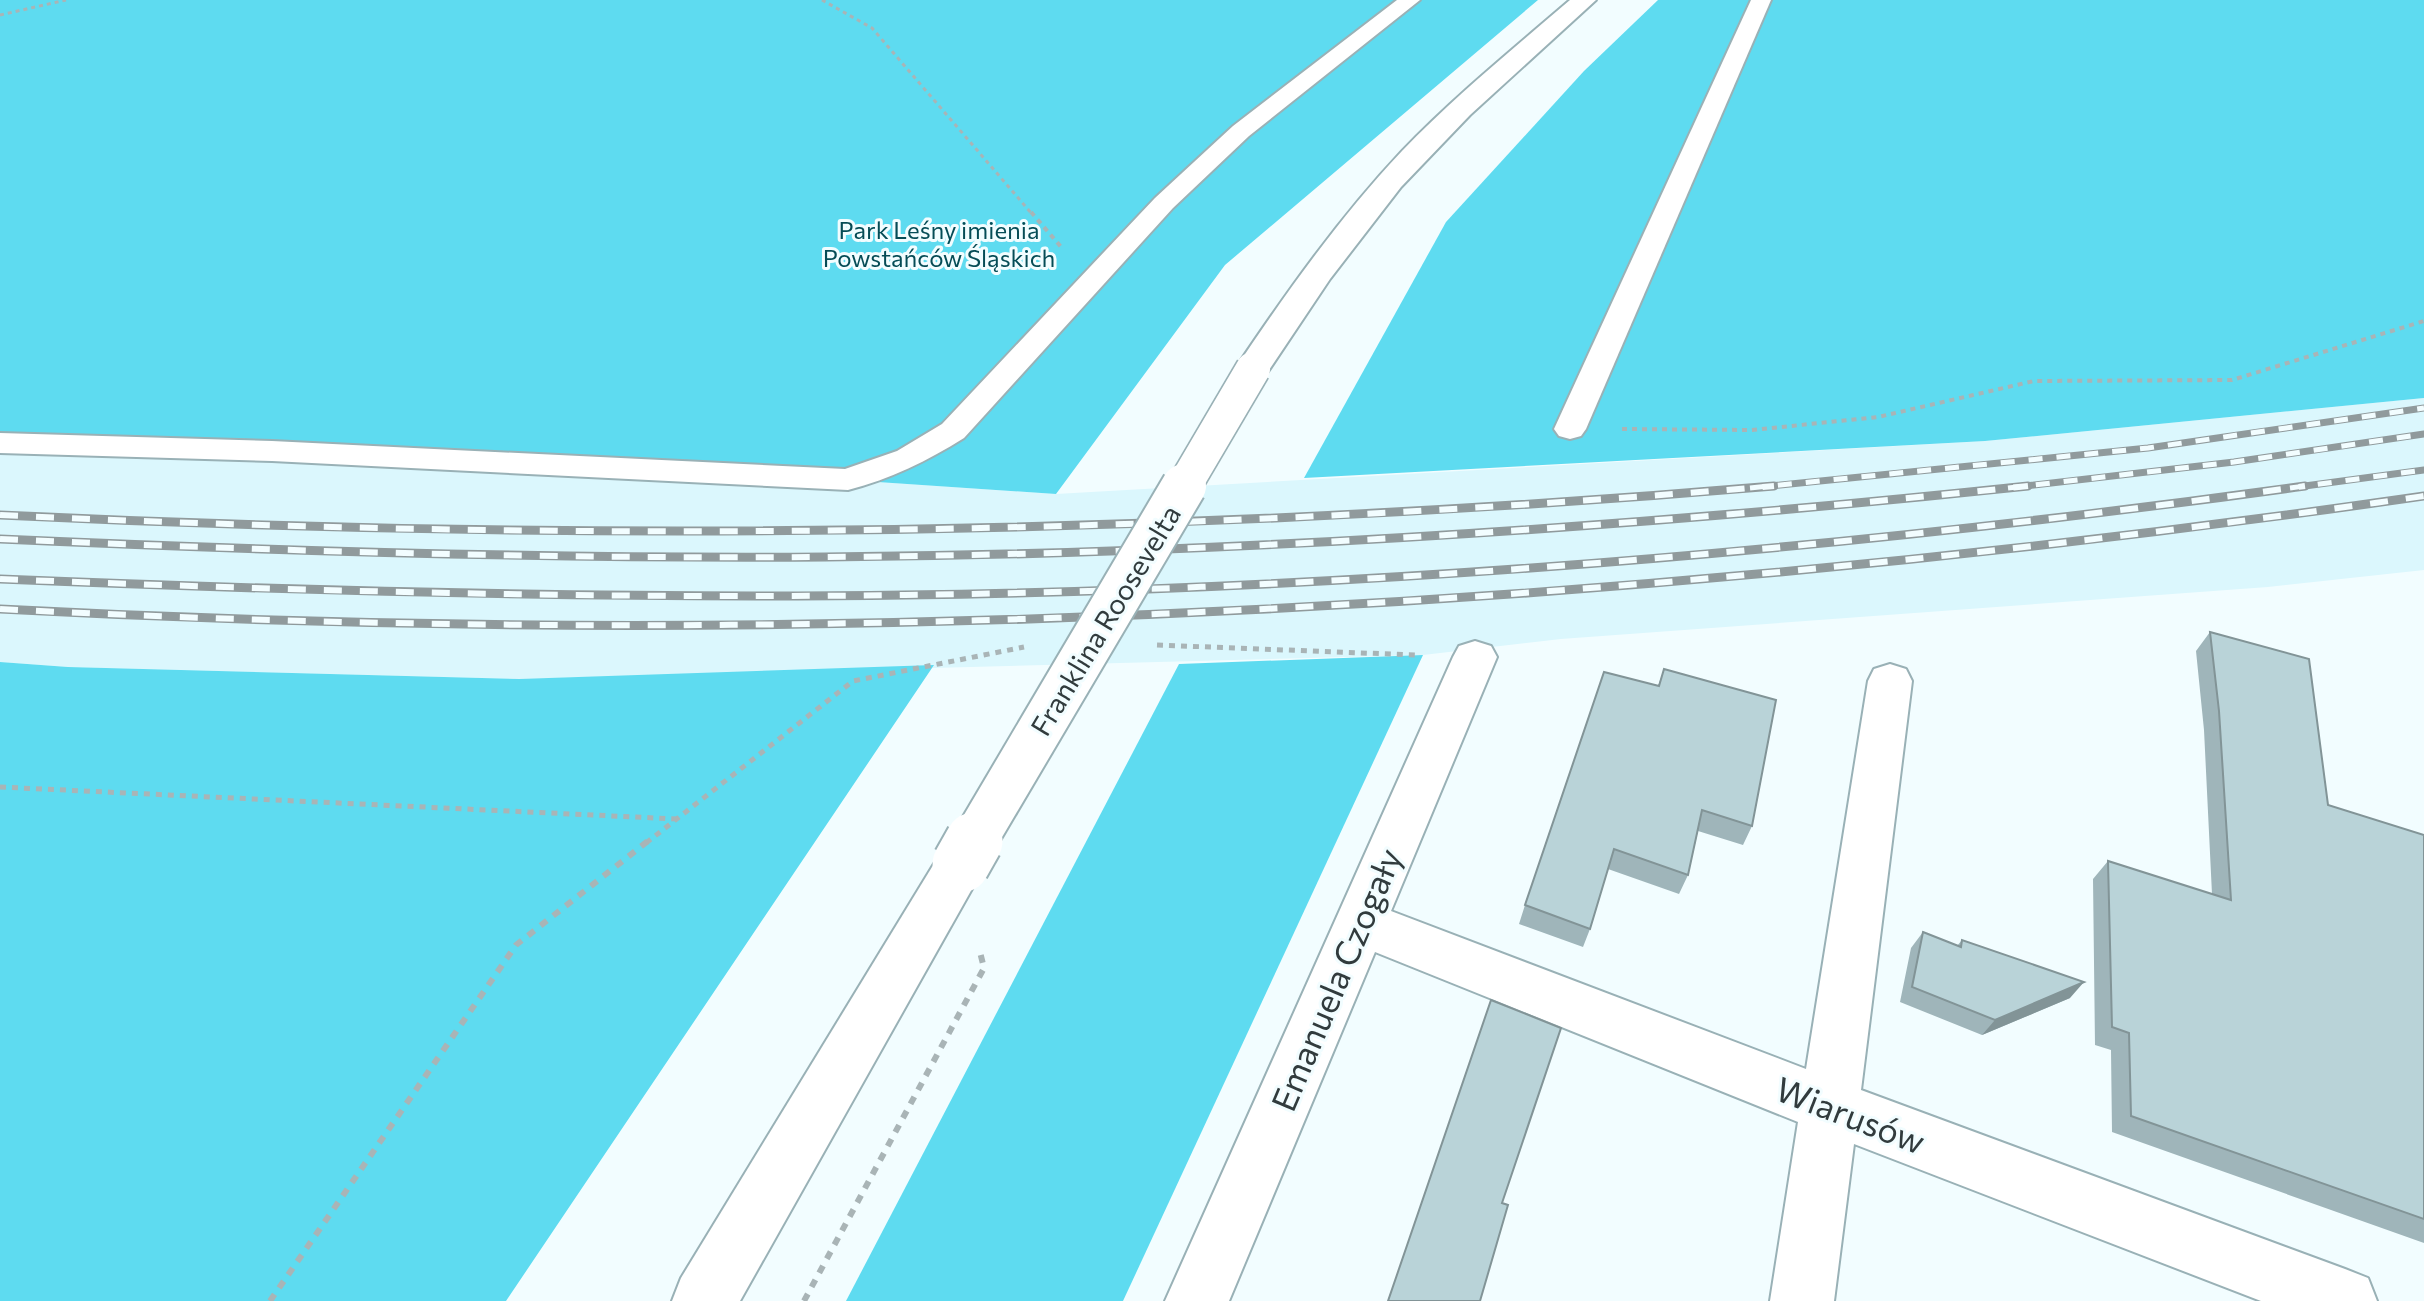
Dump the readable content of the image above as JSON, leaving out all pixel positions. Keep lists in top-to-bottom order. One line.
{"streets":{"street":["Franklina Roosevelta","Emanuela Czogały","Wiarusów"]},"crossings":[["Emanuela Czogały","Wiarusów"]],"parks":["Park Leśny imienia Powstańców Śląskich"]}
